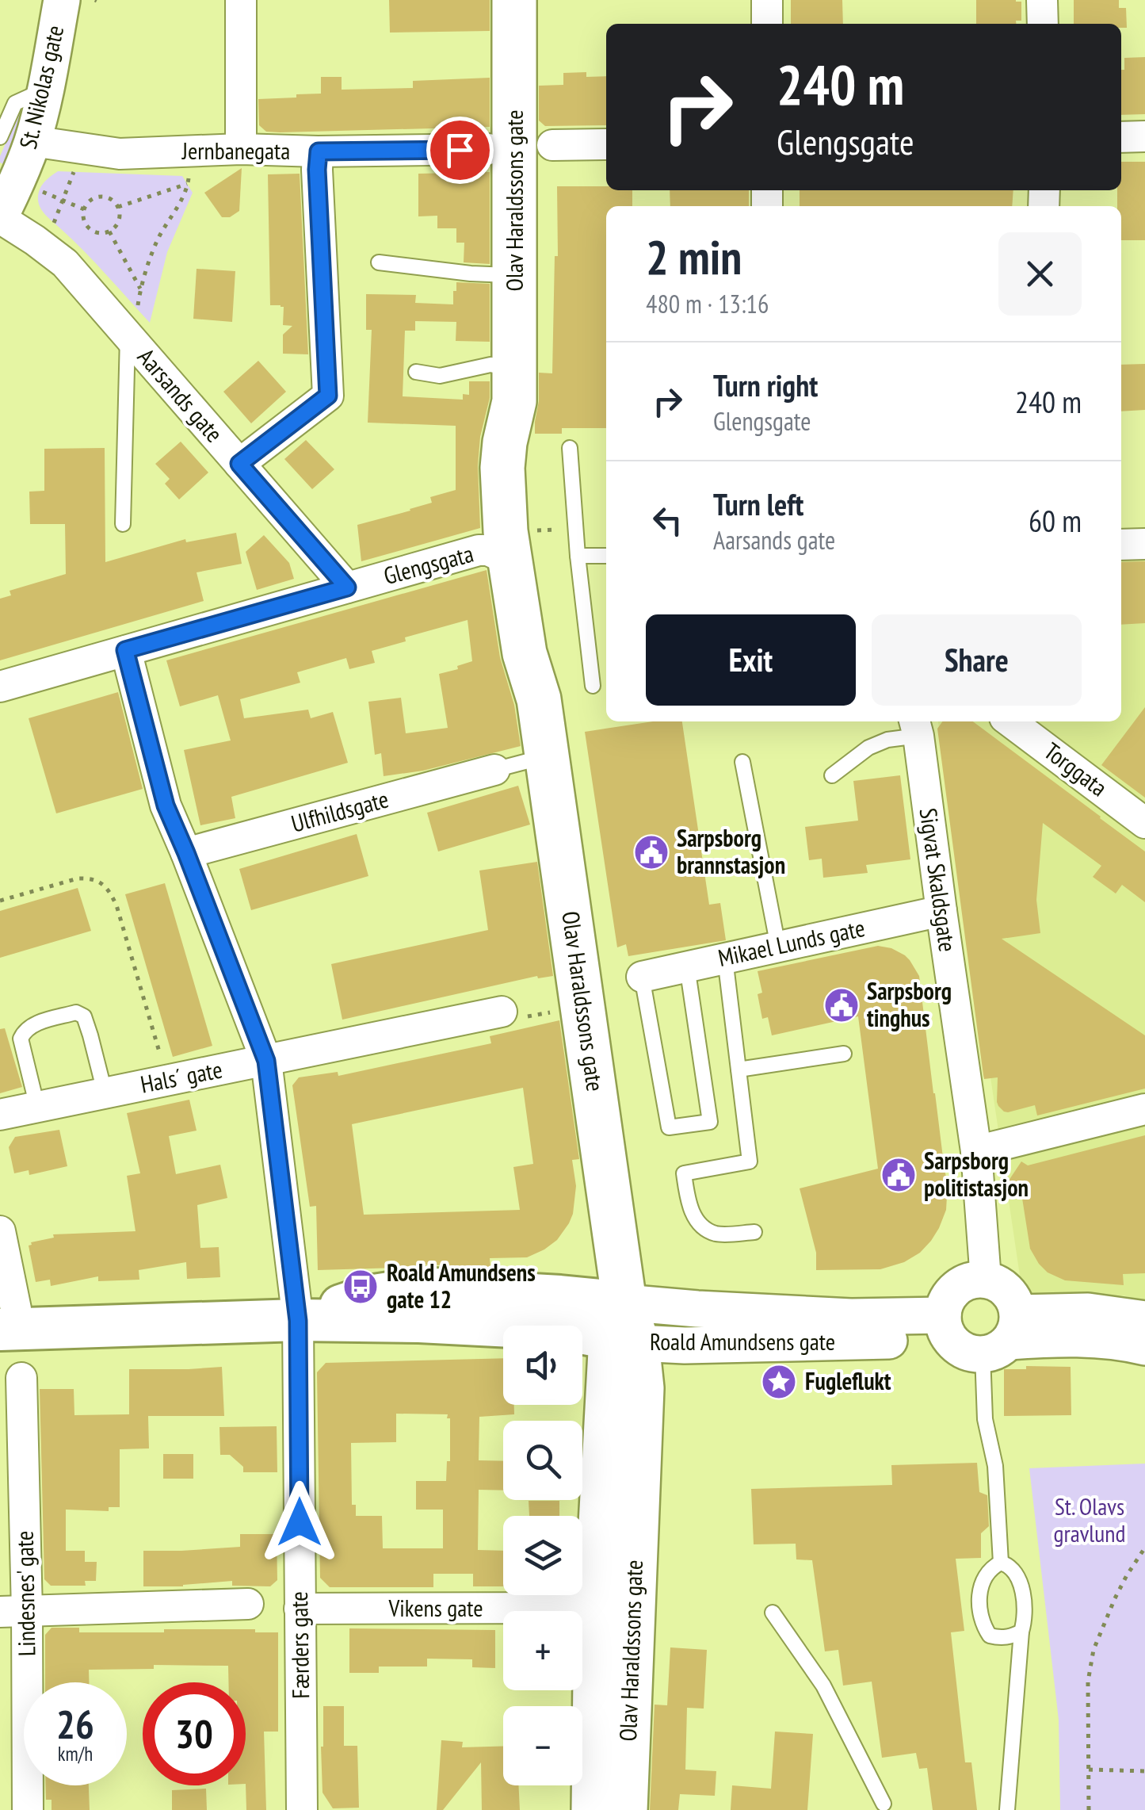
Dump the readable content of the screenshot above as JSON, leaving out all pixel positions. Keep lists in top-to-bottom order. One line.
{"streets":{"main road":["Olav Haraldssons gate","Roald Amundsens gate"],"street":["St. Nikolas gate","Jernbanegata","Aarsands gate","Glengsgata","Torggata","Ulfhildsgate","Sigvat Skaldsgate","Mikael Lunds gate","Hals´ gate","Lindesnes' gate","Vikens gate","Færders gate"]},"crossings":[["St. Nikolas gate","Jernbanegata"],["St. Nikolas gate","Aarsands gate"],["Olav Haraldssons gate","Glengsgata"],["Olav Haraldssons gate","Roald Amundsens gate"],["Aarsands gate","Glengsgata"],["Glengsgata","Færders gate"],["Ulfhildsgate","Færders gate"],["Sigvat Skaldsgate","Mikael Lunds gate"],["Sigvat Skaldsgate","Roald Amundsens gate"],["Hals´ gate","Færders gate"],["Roald Amundsens gate","Færders gate"],["Vikens gate","Færders gate"]],"parks":["St. Olavs gravlund"],"places":{"public building":["Sarpsborg brannstasjon","Sarpsborg tinghus","Sarpsborg politistasjon"],"bus stop":["Roald Amundsens gate 12"],"place":["Fugleflukt"]},"page":{"turn":["240 m","Glengsgate"],"heading":["2 min","480 m · 13:16"],"list":[{"name":"Turn right","note":"Glengsgate","value":"240 m"},{"name":"Turn left","note":"Aarsands gate","value":"60 m"}],"buttons":["Exit","Share"],"map_buttons":["+","−"],"speed":"26 km/h","limit":"30"}}
